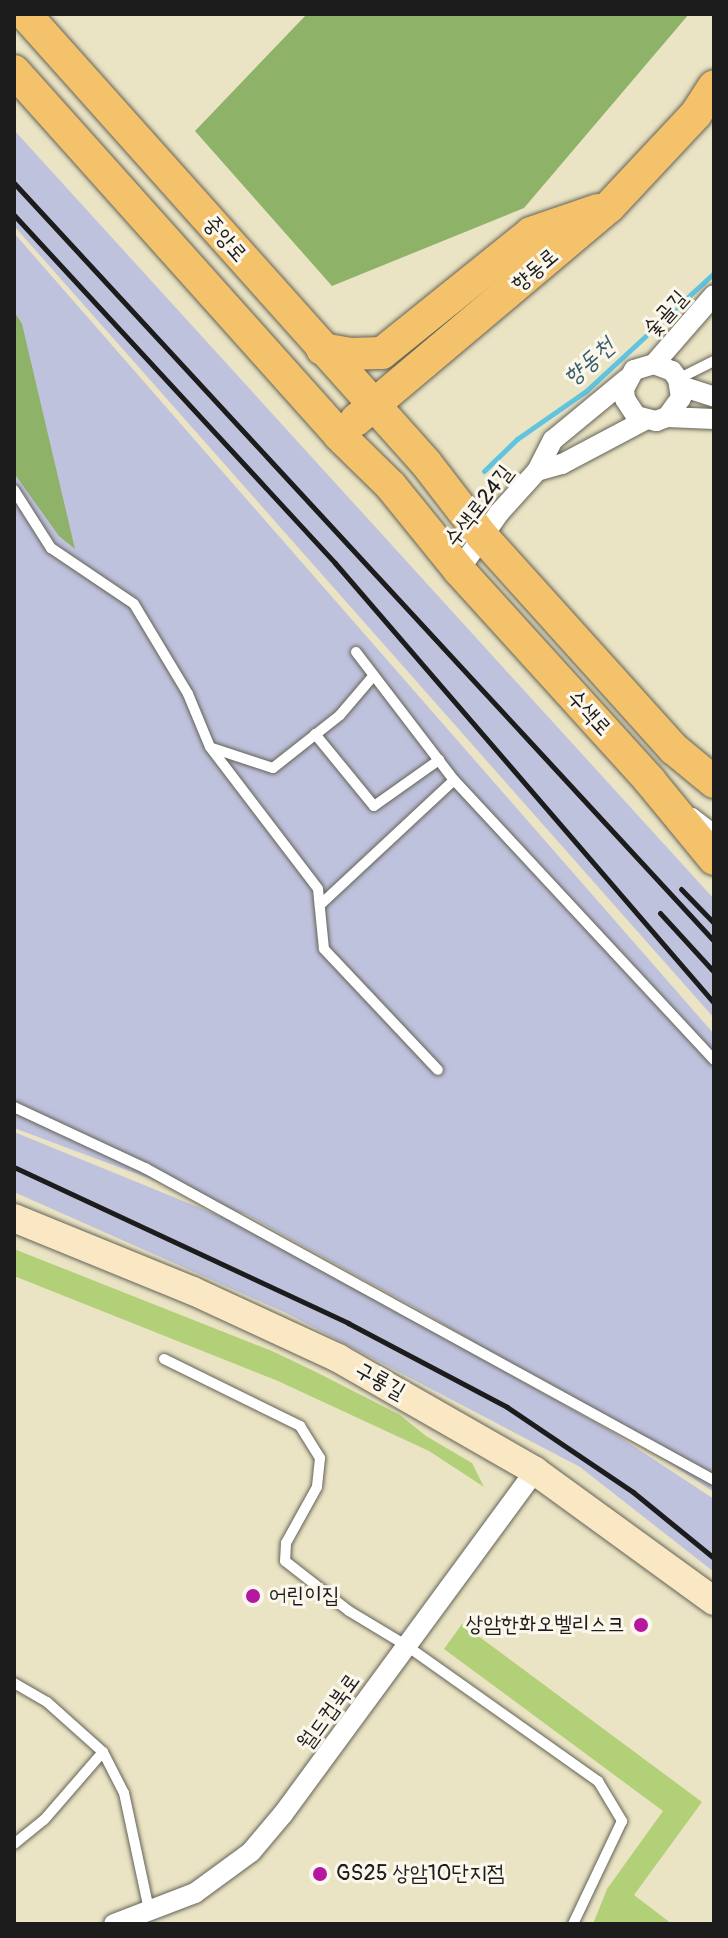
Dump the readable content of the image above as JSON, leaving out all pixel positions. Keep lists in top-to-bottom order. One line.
{"streets":{"main road":["중앙로","향동로","수색로","구룡길"],"street":["숯골길","수색로24길","월드컵북로"]},"crossings":[["중앙로","향동로"],["중앙로","수색로24길"],["중앙로","수색로"],["숯골길","수색로24길"],["수색로24길","수색로"],["구룡길","월드컵북로"]],"water":["향동천"],"places":["어린이집","상암한화오벨리스크","GS25 상암10단지점"]}
